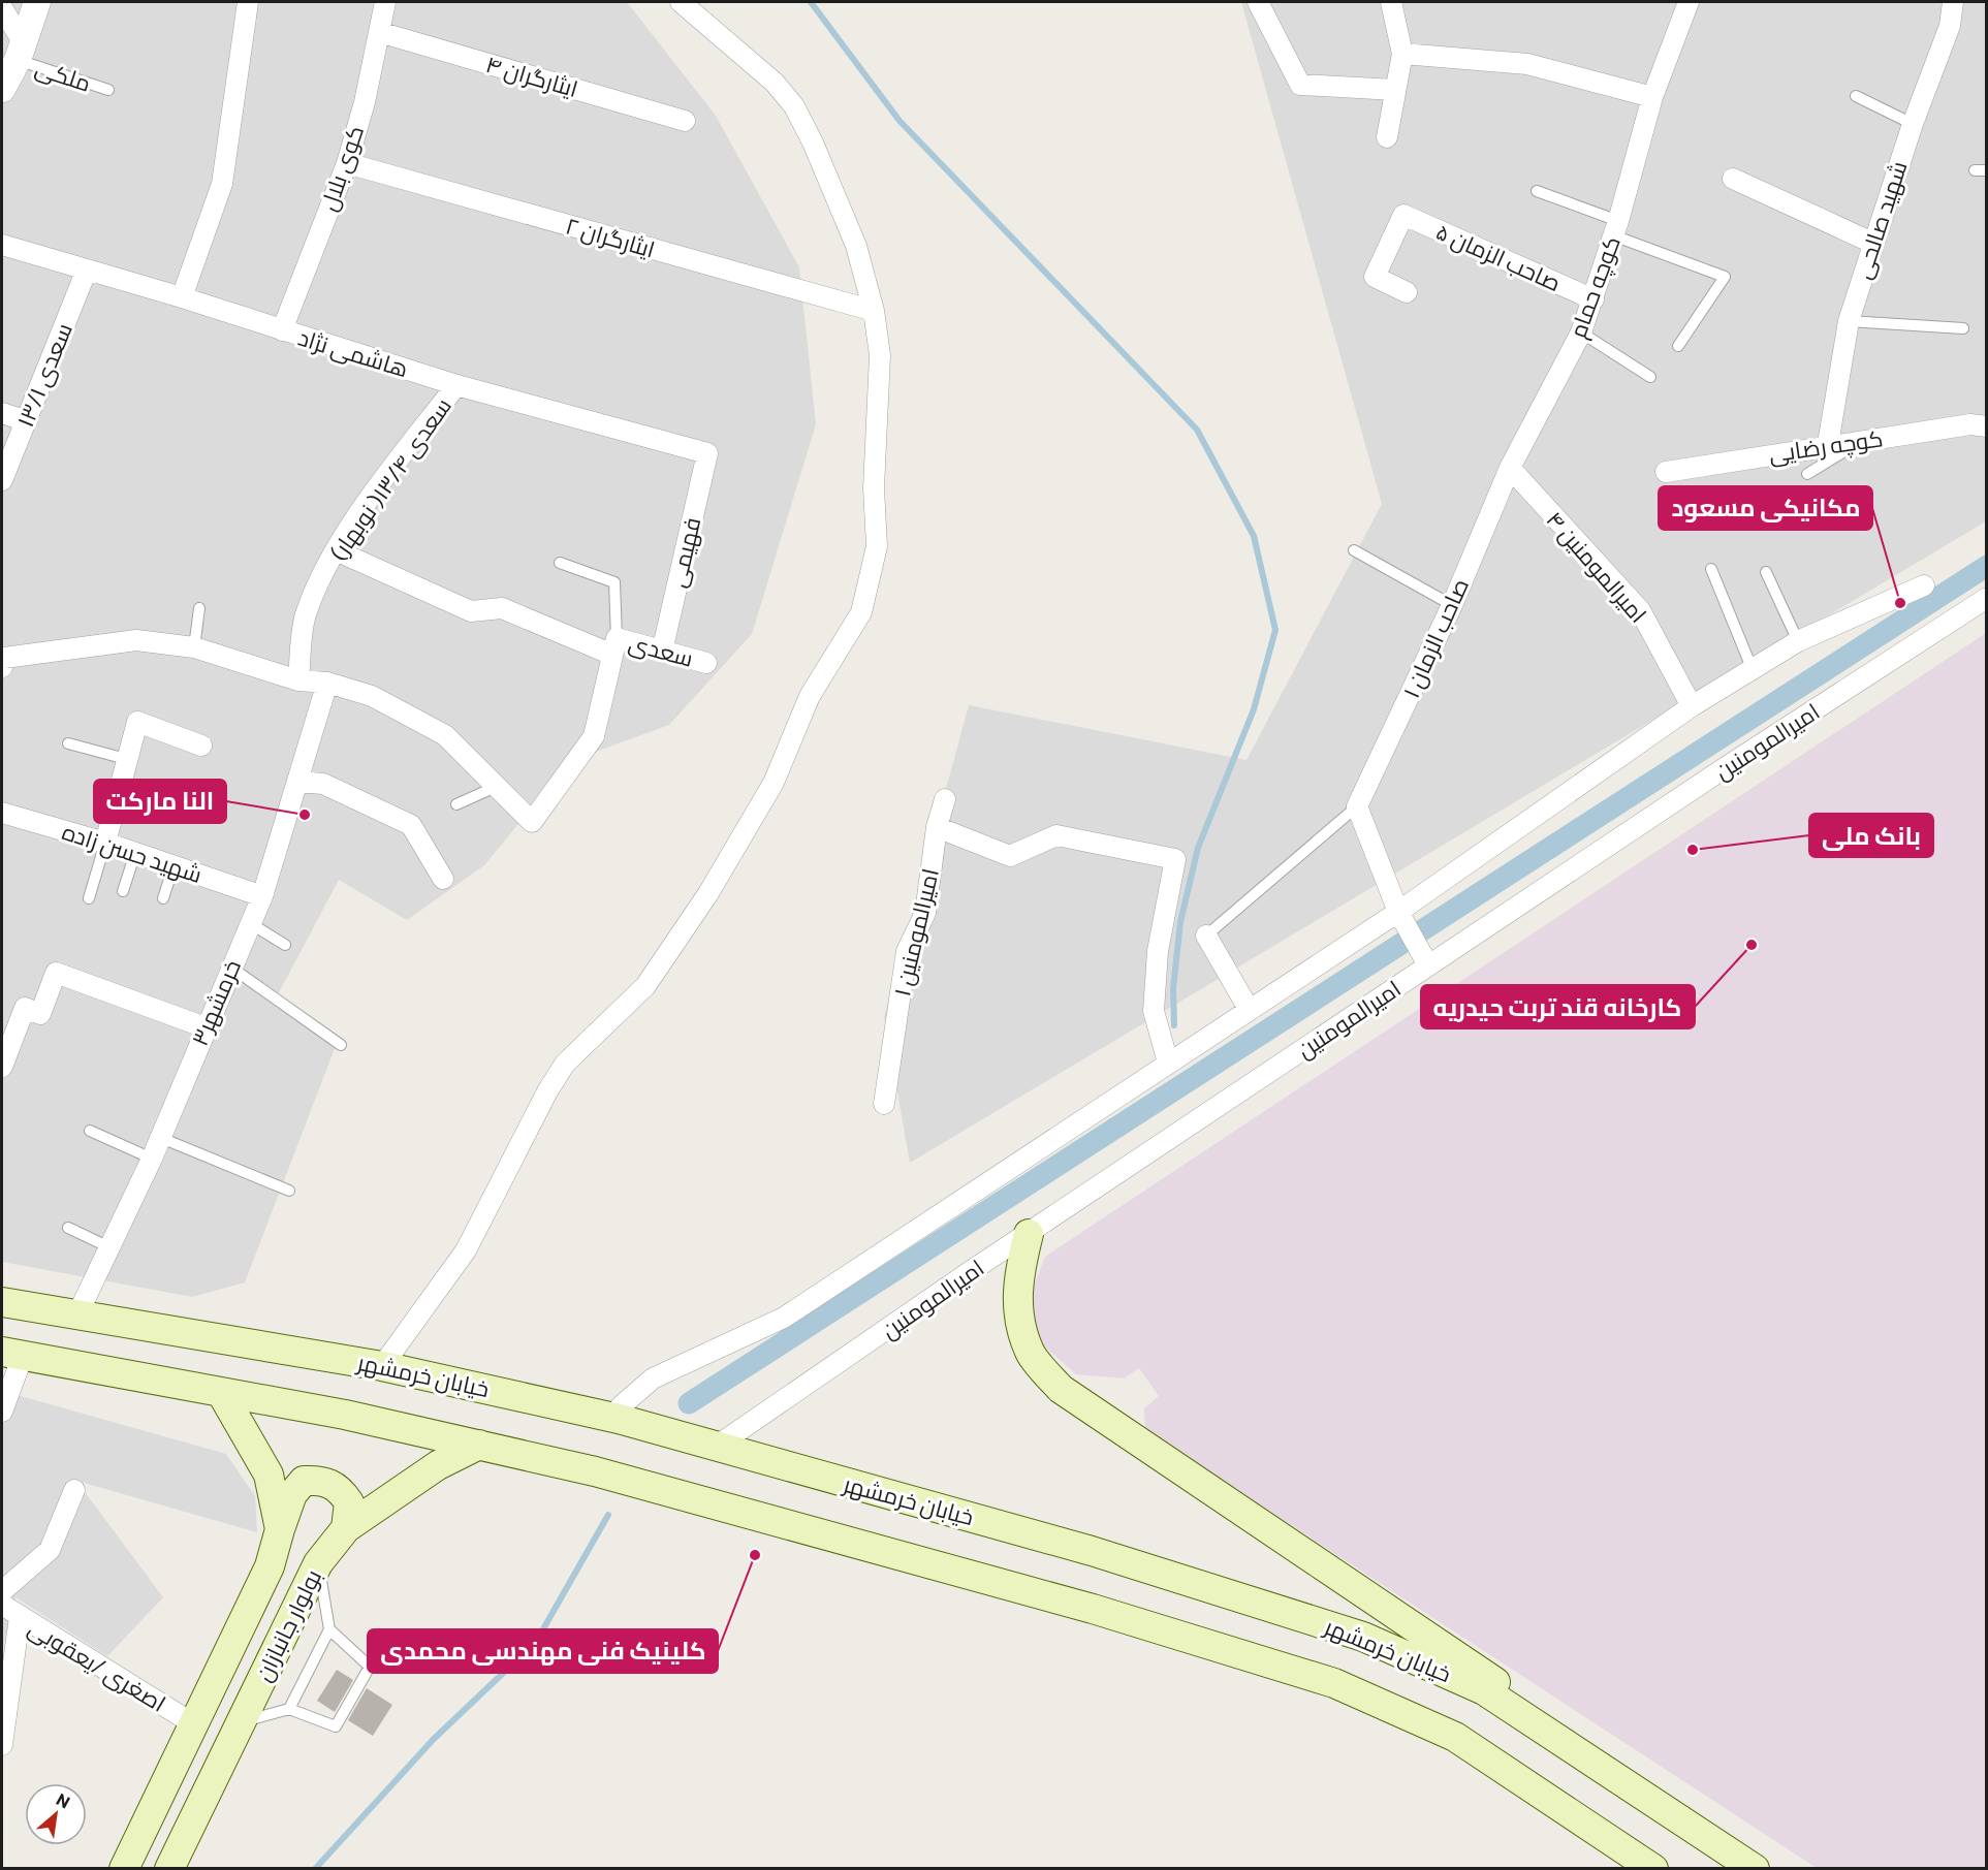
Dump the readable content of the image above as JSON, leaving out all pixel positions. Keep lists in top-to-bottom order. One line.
{"streets":{"main road":["خیابان خرمشهر","بولوار جانبازان"],"street":["ایثارگران ۴","کوی بلال","شهید صالحی","ایثارگران ۲","صاحب الزمان ۵","کوچه حمام","هاشمی نژاد","سعدی ۱۳/۱","کوچه رضایی","سعدی ۱۳/۴( نوبهار)","فهیمی","امیرالمومنین ۴","صاحب الزمان ۱","سعدی","امیرالمومنین","شهید حسن زاده","امیرالمومنین ۱","خرمشهر۳","اصغری /یعقوبی"],"lane":["ملکی"]},"crossings":[["ایثارگران ۴","کوی بلال"],["کوی بلال","ایثارگران ۲"],["کوی بلال","هاشمی نژاد"],["شهید صالحی","کوچه رضایی"],["صاحب الزمان ۵","کوچه حمام"],["کوچه حمام","امیرالمومنین ۴"],["کوچه حمام","صاحب الزمان ۱"],["هاشمی نژاد","سعدی ۱۳/۱"],["هاشمی نژاد","سعدی ۱۳/۴( نوبهار)"],["هاشمی نژاد","فهیمی"],["سعدی ۱۳/۴( نوبهار)","سعدی"],["فهیمی","سعدی"],["امیرالمومنین ۴","صاحب الزمان ۱"],["امیرالمومنین","خیابان خرمشهر"],["شهید حسن زاده","خرمشهر۳"],["خرمشهر۳","خیابان خرمشهر"],["بولوار جانبازان","اصغری /یعقوبی"]],"places":["مکانیکی مسعود","النا مارکت","بانک ملی","کارخانه قند تربت حیدریه","کلینیک فنی مهندسی محمدی"],"north":"top right"}
